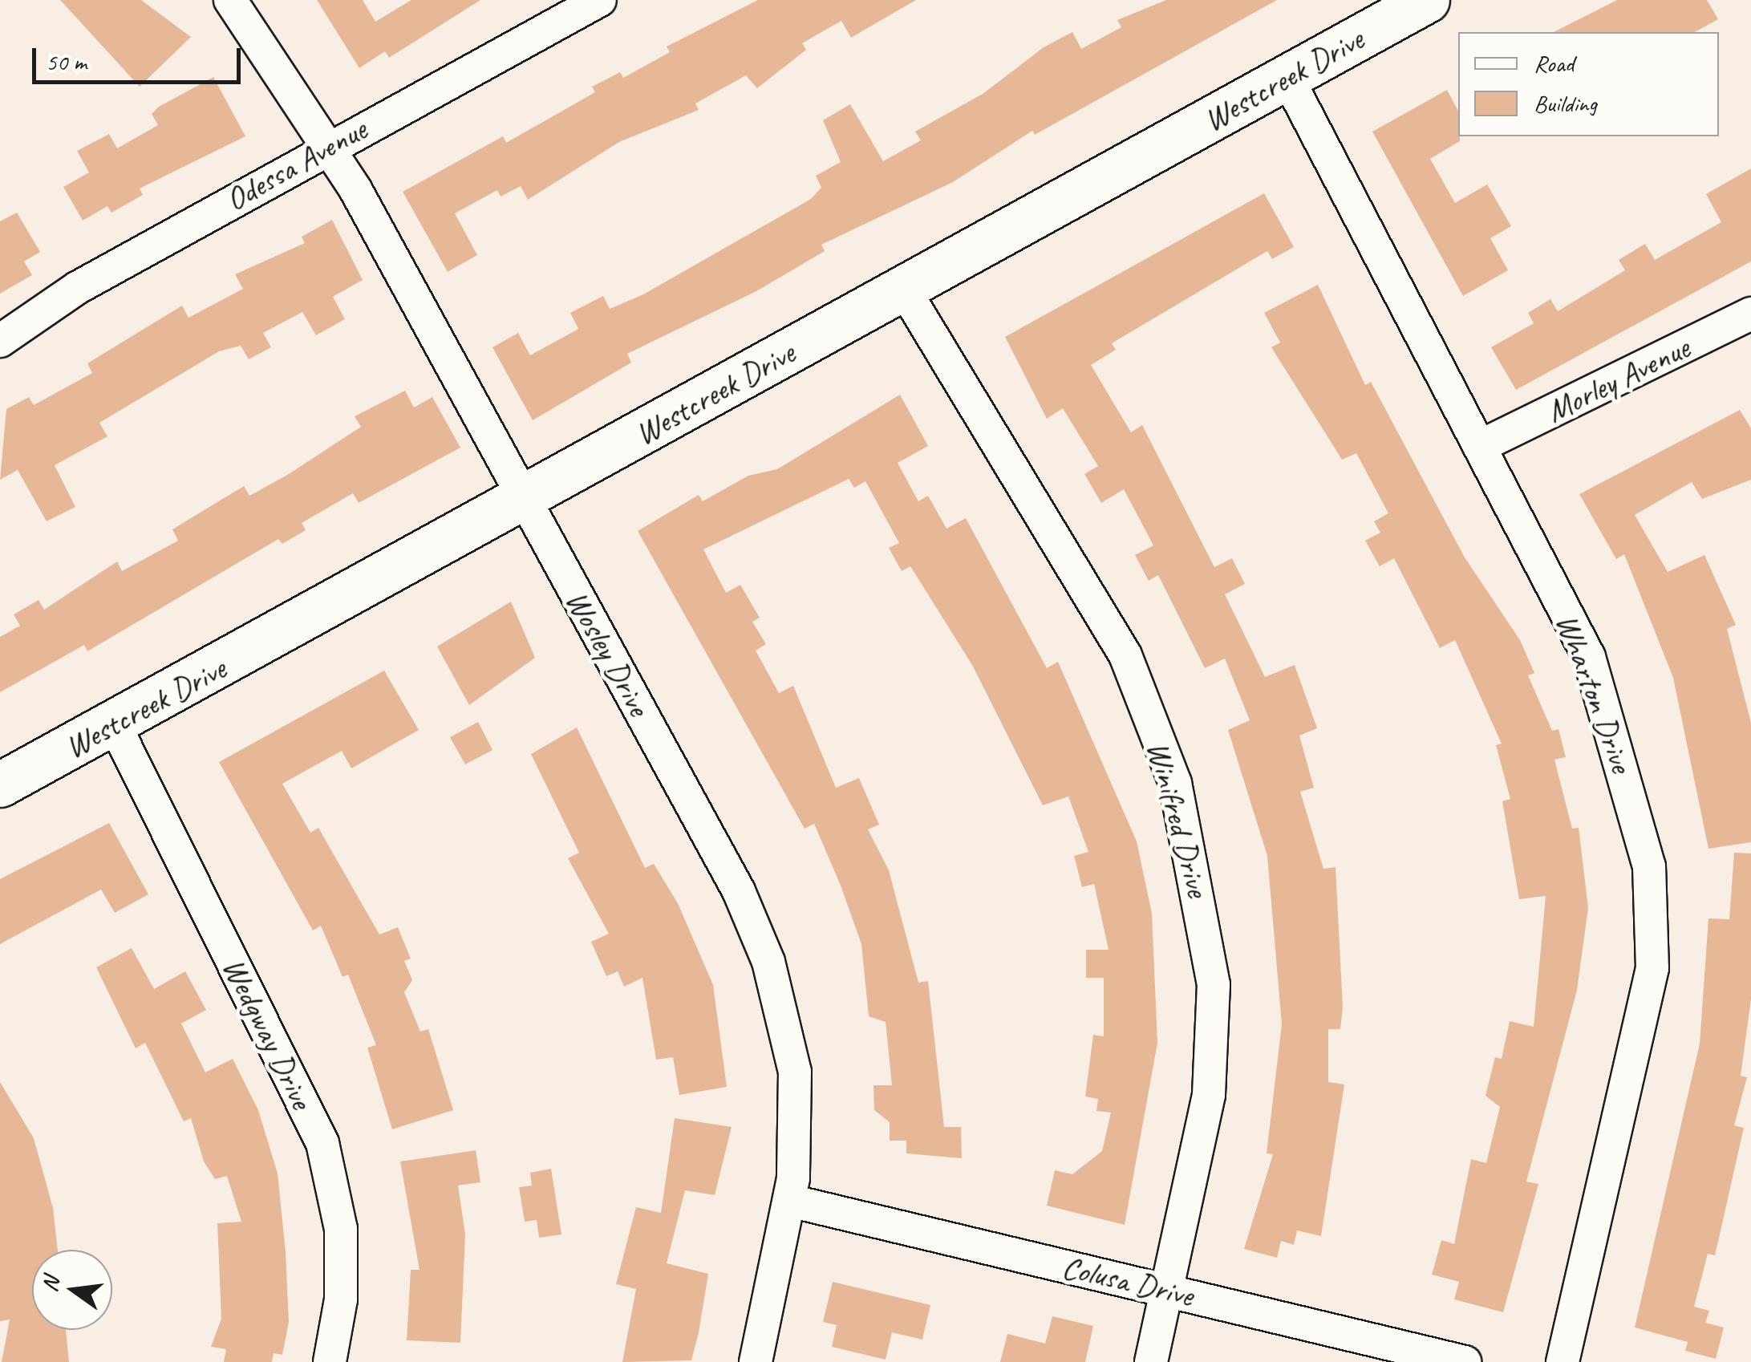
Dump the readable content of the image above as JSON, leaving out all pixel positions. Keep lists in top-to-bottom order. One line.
{"streets":{"street":["Westcreek Drive","Odessa Avenue","Morley Avenue","Wosley Drive","Wharton Drive","Winifred Drive","Wedgway Drive","Colusa Drive"]},"crossings":[["Westcreek Drive","Wosley Drive"],["Westcreek Drive","Wharton Drive"],["Westcreek Drive","Winifred Drive"],["Westcreek Drive","Wedgway Drive"],["Odessa Avenue","Wosley Drive"],["Morley Avenue","Wharton Drive"],["Wosley Drive","Colusa Drive"],["Winifred Drive","Colusa Drive"]],"legend":["Road","Building"],"scale_bar":"50 m","north":"left"}
